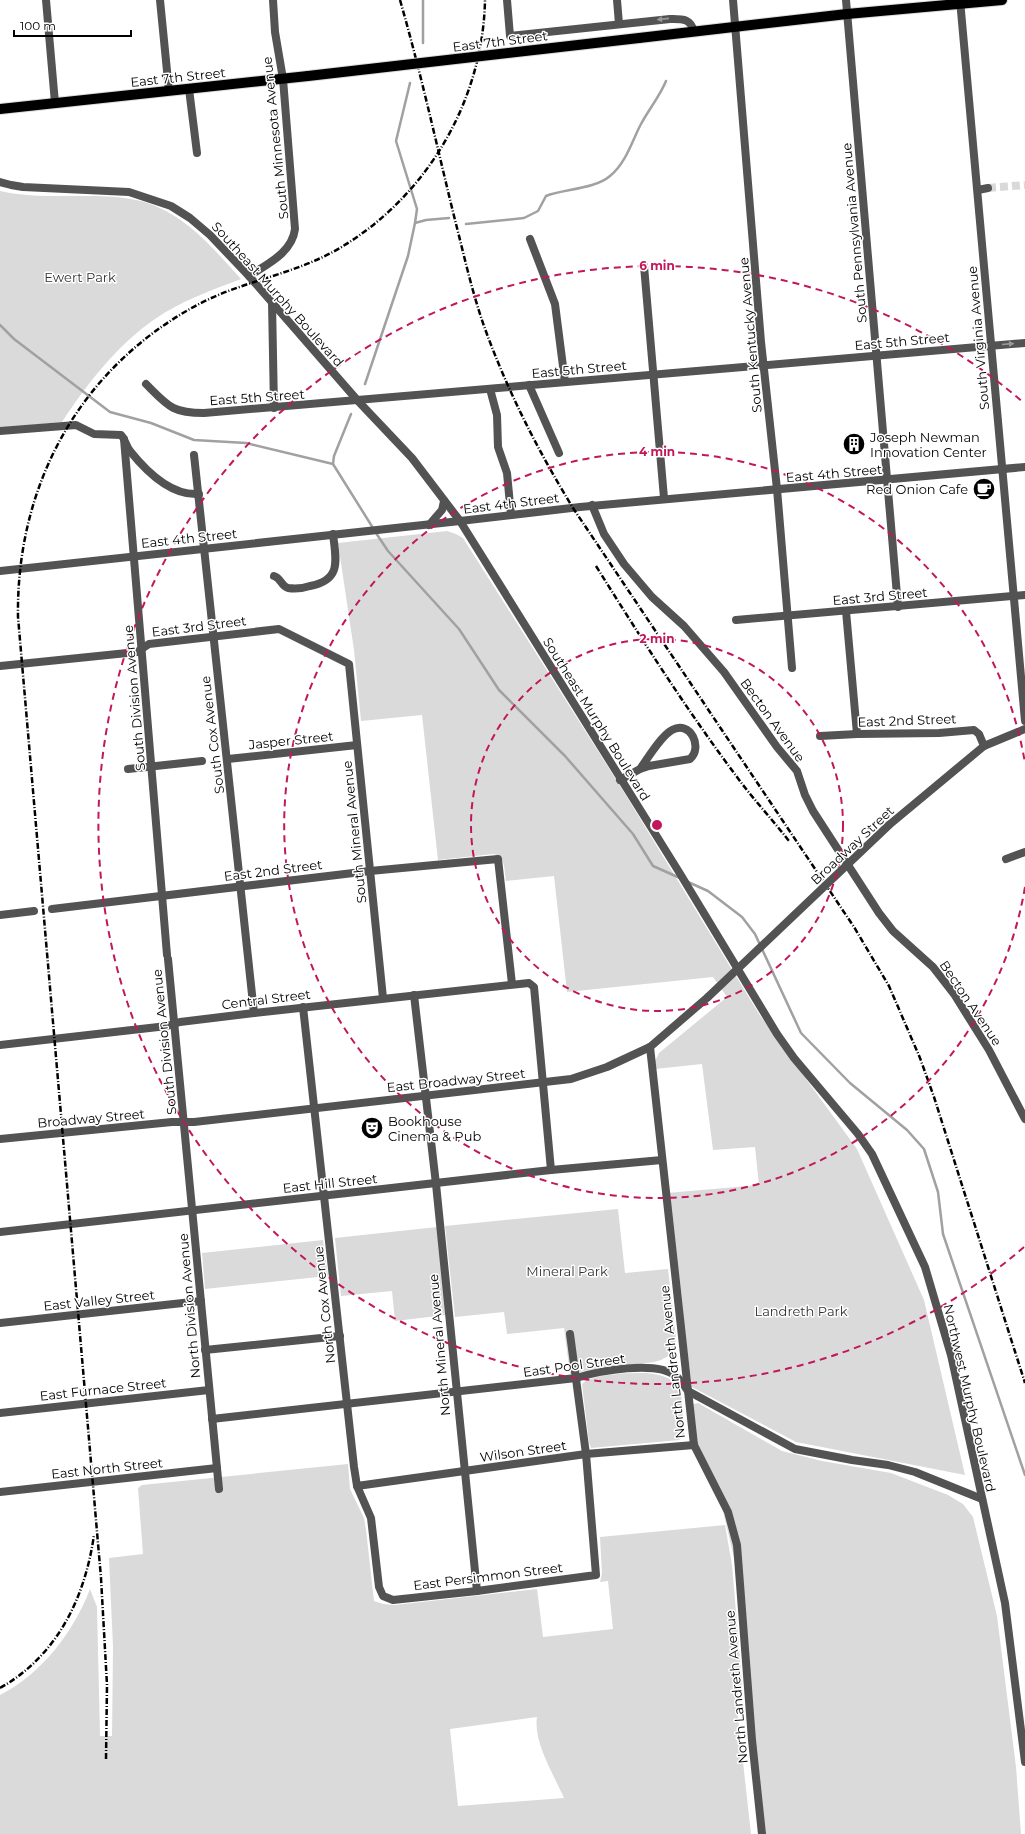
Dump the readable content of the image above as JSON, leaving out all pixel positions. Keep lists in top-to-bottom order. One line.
{"streets":{"main road":["East 7th Street"],"street":["South Minnesota Avenue","South Pennsylvania Avenue","Southeast Murphy Boulevard","South Kentucky Avenue","South Virginia Avenue","East 5th Street","East 4th Street","East 3rd Street","South Division Avenue","Becton Avenue","East 2nd Street","South Cox Avenue","Jasper Street","South Mineral Avenue","Broadway Street","Central Street","East Broadway Street","East Hill Street","East Valley Street","North Cox Avenue","North Division Avenue","North Mineral Avenue","North Landreth Avenue","East Pool Street","East Furnace Street","Northwest Murphy Boulevard","Wilson Street","East North Street","East Persimmon Street"]},"crossings":[["East 7th Street","South Minnesota Avenue"],["East 7th Street","South Pennsylvania Avenue"],["East 7th Street","South Kentucky Avenue"],["East 7th Street","South Virginia Avenue"],["South Minnesota Avenue","Southeast Murphy Boulevard"],["South Pennsylvania Avenue","East 5th Street"],["South Pennsylvania Avenue","East 4th Street"],["South Pennsylvania Avenue","East 3rd Street"],["Southeast Murphy Boulevard","East 5th Street"],["Southeast Murphy Boulevard","East 4th Street"],["Southeast Murphy Boulevard","Northwest Murphy Boulevard"],["South Kentucky Avenue","East 5th Street"],["South Kentucky Avenue","East 4th Street"],["South Kentucky Avenue","East 3rd Street"],["South Virginia Avenue","East 5th Street"],["South Virginia Avenue","East 4th Street"],["South Virginia Avenue","East 3rd Street"],["East 4th Street","South Division Avenue"],["East 4th Street","Becton Avenue"],["East 4th Street","South Cox Avenue"],["East 3rd Street","South Division Avenue"],["East 3rd Street","South Cox Avenue"],["East 3rd Street","South Mineral Avenue"],["South Division Avenue","East 2nd Street"],["South Division Avenue","Broadway Street"],["South Division Avenue","Central Street"],["South Division Avenue","East Broadway Street"],["South Division Avenue","North Division Avenue"],["East 2nd Street","South Cox Avenue"],["East 2nd Street","South Mineral Avenue"],["East 2nd Street","Broadway Street"],["East 2nd Street","Central Street"],["South Cox Avenue","Jasper Street"],["South Cox Avenue","Central Street"],["Jasper Street","South Mineral Avenue"],["South Mineral Avenue","Central Street"],["Broadway Street","East Broadway Street"],["Broadway Street","North Division Avenue"],["Central Street","East Broadway Street"],["Central Street","North Cox Avenue"],["East Broadway Street","North Cox Avenue"],["East Broadway Street","North Division Avenue"],["East Broadway Street","North Mineral Avenue"],["East Broadway Street","North Landreth Avenue"],["East Hill Street","North Cox Avenue"],["East Hill Street","North Division Avenue"],["East Hill Street","North Mineral Avenue"],["East Hill Street","North Landreth Avenue"],["East Valley Street","North Division Avenue"],["North Cox Avenue","East Pool Street"],["North Cox Avenue","Wilson Street"],["North Cox Avenue","East Persimmon Street"],["North Division Avenue","East Pool Street"],["North Division Avenue","East Furnace Street"],["North Division Avenue","East North Street"],["North Mineral Avenue","East Pool Street"],["North Mineral Avenue","Wilson Street"],["North Mineral Avenue","East Persimmon Street"],["North Landreth Avenue","East Pool Street"],["North Landreth Avenue","Wilson Street"],["East Pool Street","Northwest Murphy Boulevard"],["Wilson Street","East Persimmon Street"]],"parks":["Ewert Park","Mineral Park","Landreth Park"],"places":{"building":["Joseph Newman Innovation Center"],"cafe":["Red Onion Cafe"],"theatre":["Bookhouse Cinema & Pub"]},"scale_bar":"100 m","rings":["6 min","4 min","2 min"]}
